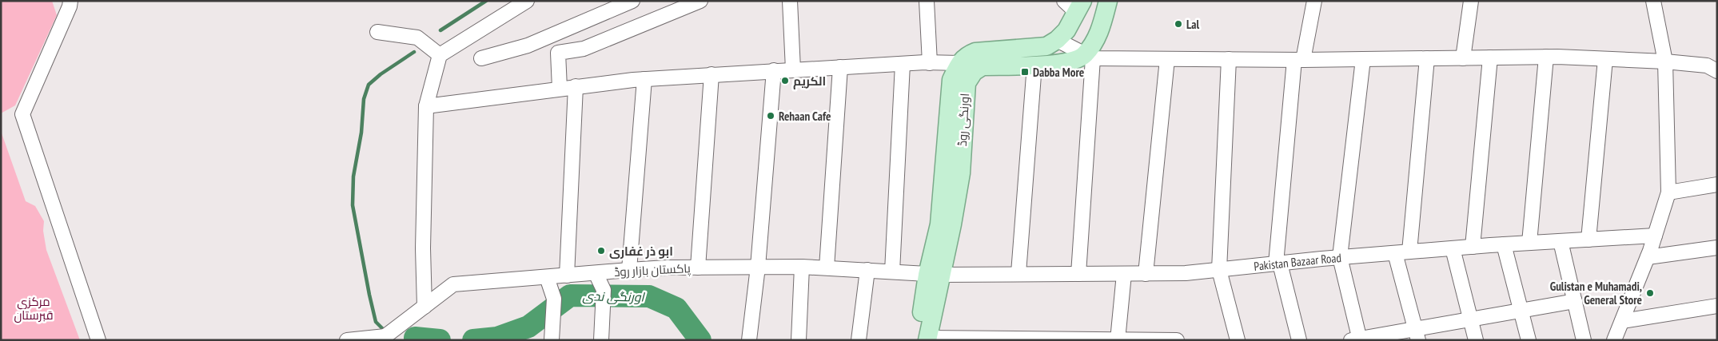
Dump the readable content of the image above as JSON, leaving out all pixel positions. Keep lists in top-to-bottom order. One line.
{"streets":{"main road":["اورنگی روڈ"],"street":["Pakistan Bazaar Road","پاکستان بازار روڈ"]},"crossings":[["اورنگی روڈ","Pakistan Bazaar Road"],["اورنگی روڈ","پاکستان بازار روڈ"],["Pakistan Bazaar Road","پاکستان بازار روڈ"]],"water":["اورنگی ندی"],"parks":["مرکزی قبرستان"],"places":{"other":["Lal","الکریم","Rehaan Cafe","ابو ذر غفاری","Gulistan e Muhamadi, General Store"],"transit":["Dabba More"]}}
